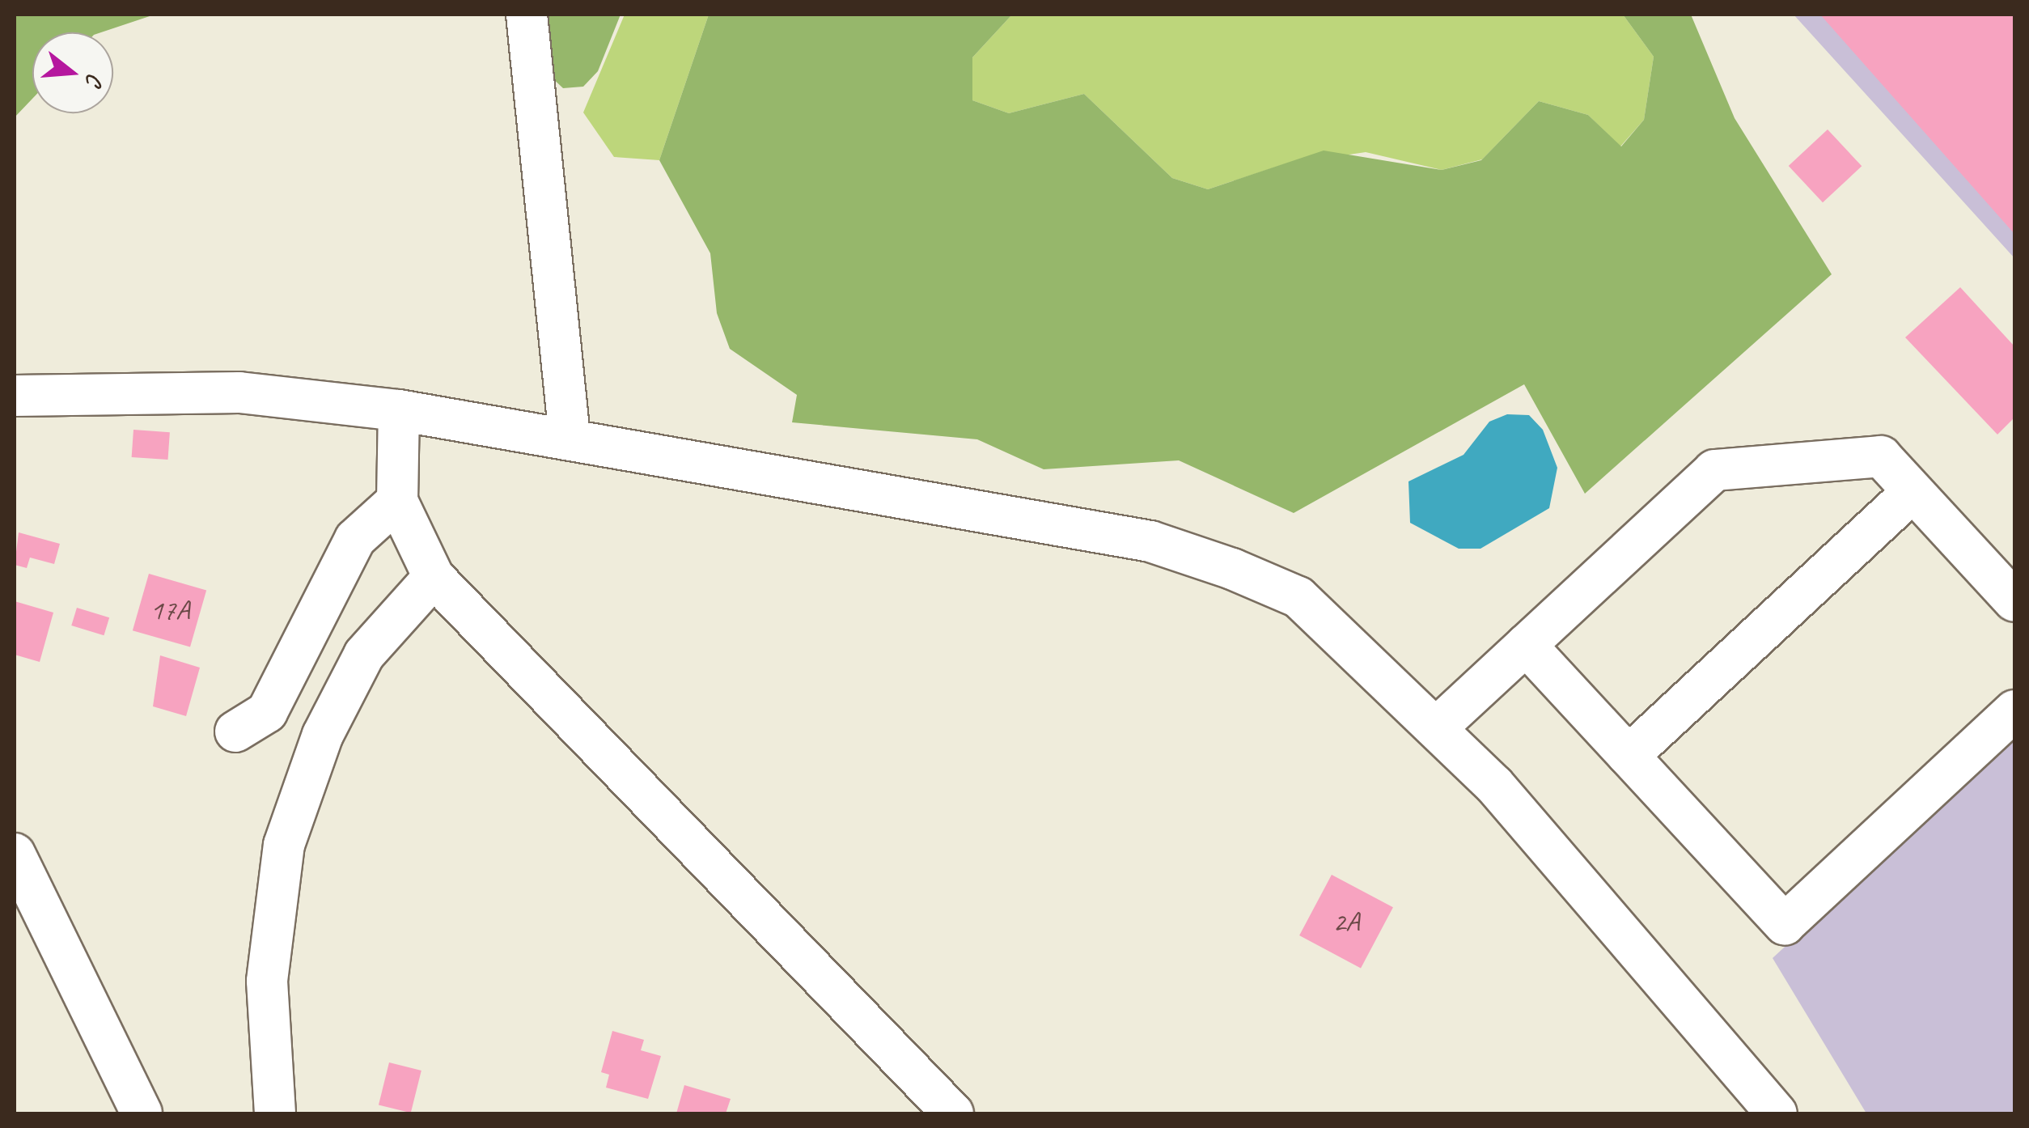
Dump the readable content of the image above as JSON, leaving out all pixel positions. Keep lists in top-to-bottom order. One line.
{"house_numbers":["17А","2А"],"north":"right"}
